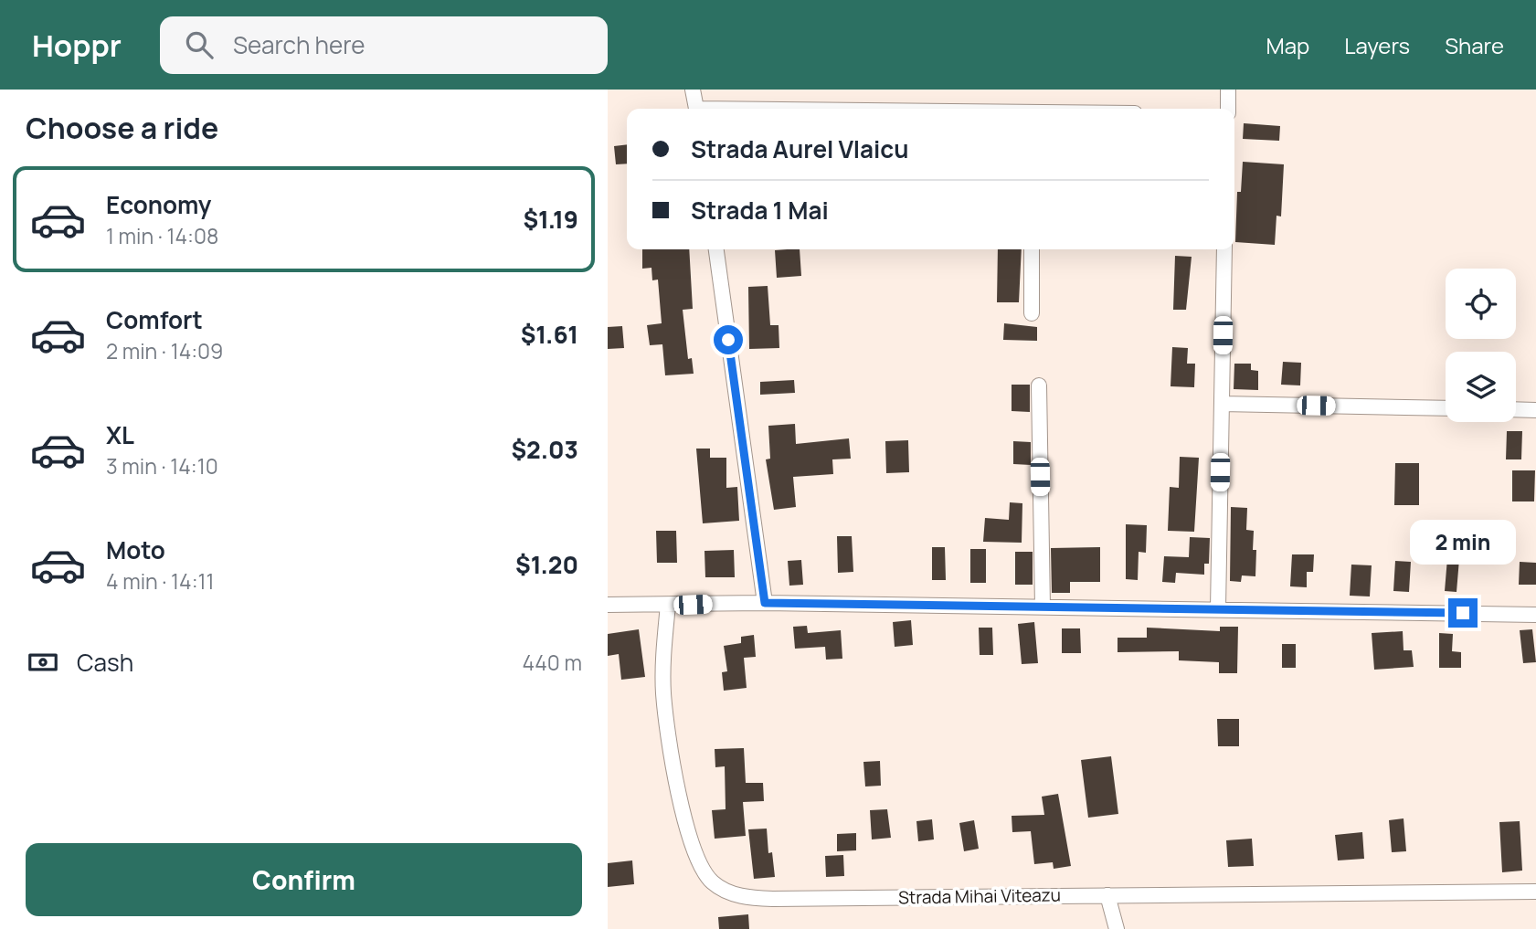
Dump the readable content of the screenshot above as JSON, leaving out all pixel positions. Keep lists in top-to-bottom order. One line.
{"streets":{"street":["Strada Mihai Viteazu"]},"page":{"header":"Hoppr","search":"Search here","nav":["Map","Layers","Share"],"heading":"Choose a ride","banner":["Strada Aurel Vlaicu","Strada 1 Mai"],"list":[{"name":"Economy","note":"1 min · 14:08","value":"$1.19"},{"name":"Comfort","note":"2 min · 14:09","value":"$1.61"},{"name":"XL","note":"3 min · 14:10","value":"$2.03"},{"name":"Moto","note":"4 min · 14:11","value":"$1.20"}],"bubble":"2 min","pay":["Cash","440 m"],"buttons":"Confirm"}}
